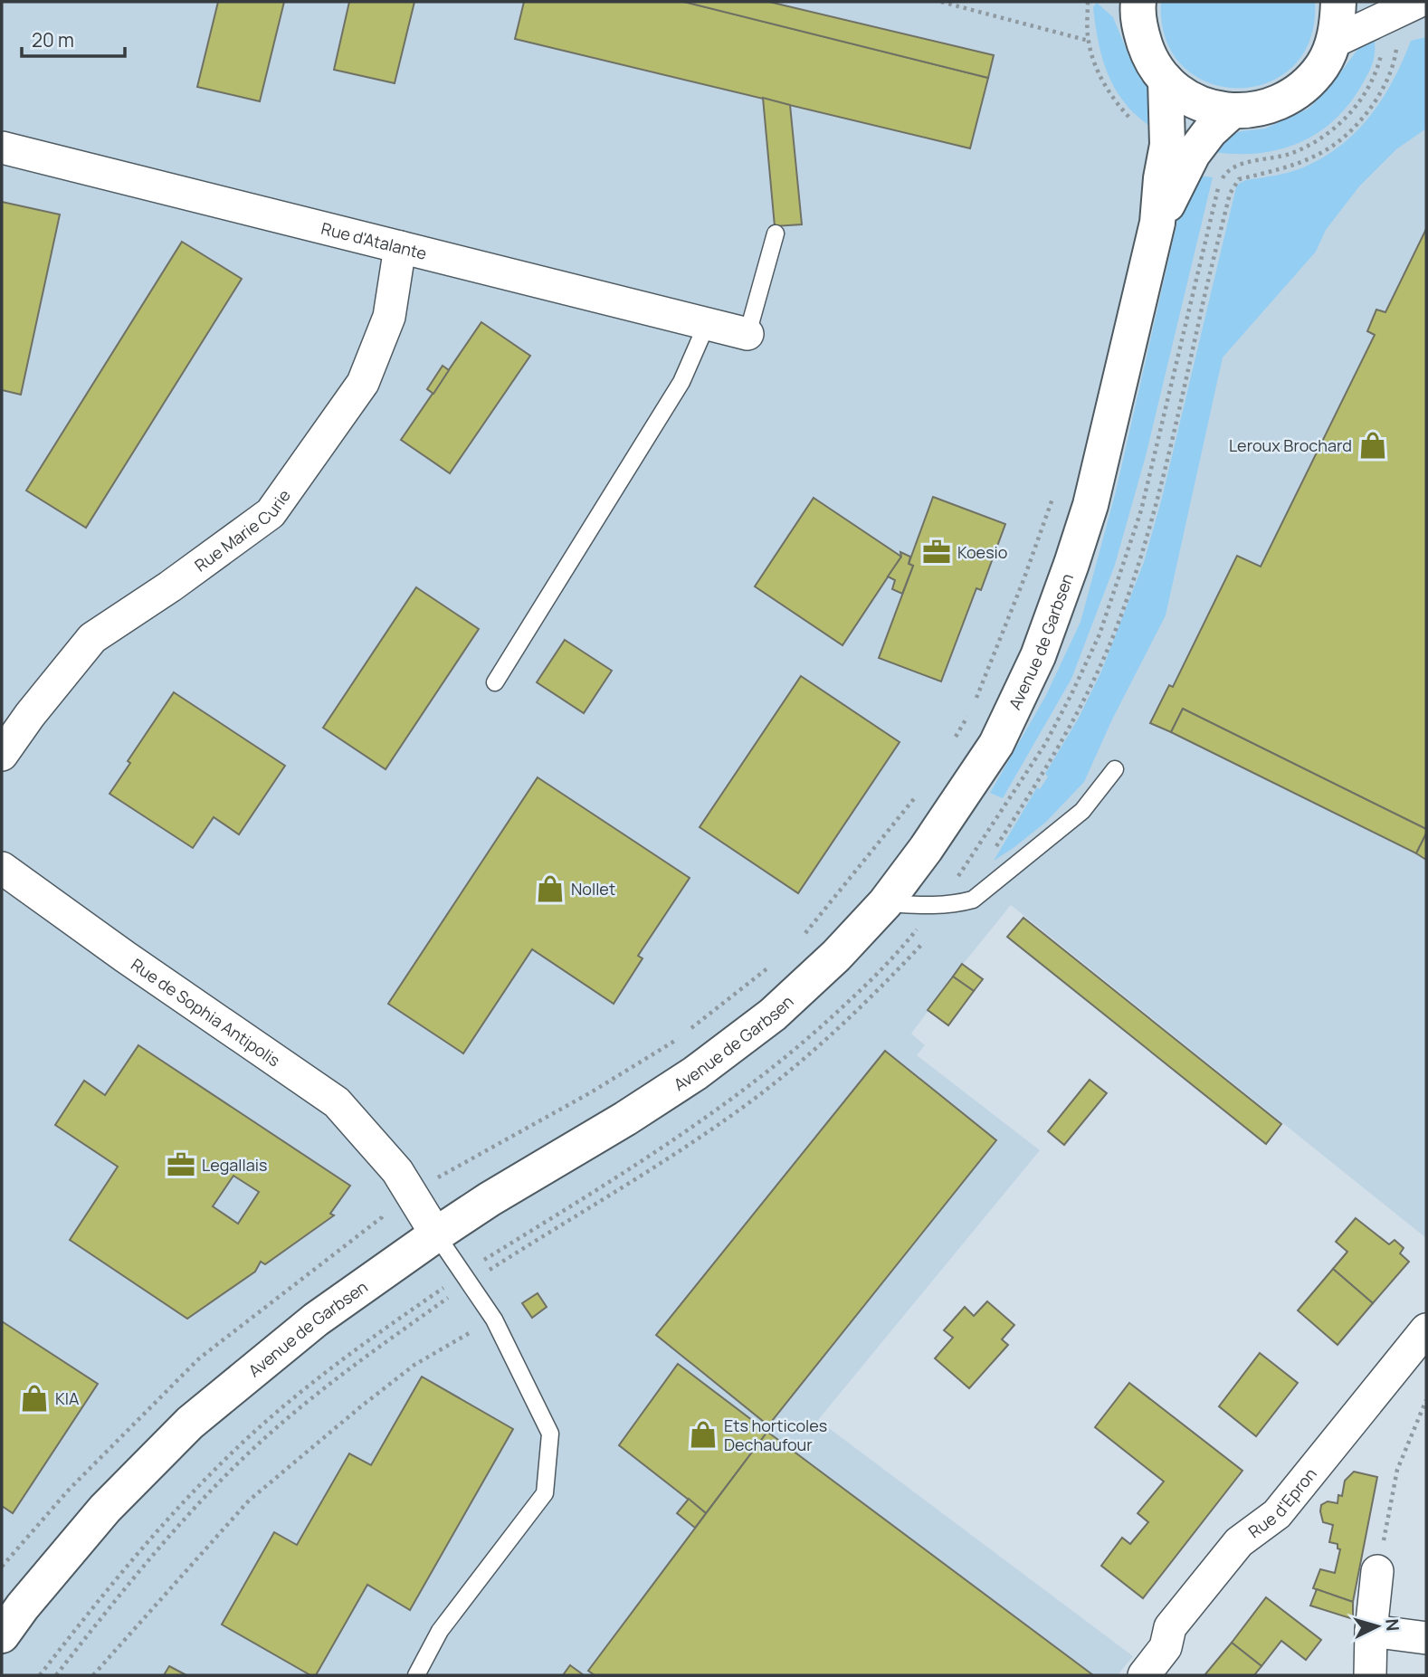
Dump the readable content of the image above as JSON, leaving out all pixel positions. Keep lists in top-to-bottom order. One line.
{"streets":{"main road":["Avenue de Garbsen"],"street":["Rue d'Atalante","Rue Marie Curie","Rue de Sophia Antipolis","Rue d'Epron"]},"crossings":[["Rue d'Atalante","Rue Marie Curie"],["Avenue de Garbsen","Rue de Sophia Antipolis"]],"places":{"shop":["Leroux Brochard","Nollet","KIA","Ets horticoles Dechaufour"],"office":["Koesio","Legallais"]},"scale_bar":"20 m","north":"right"}
